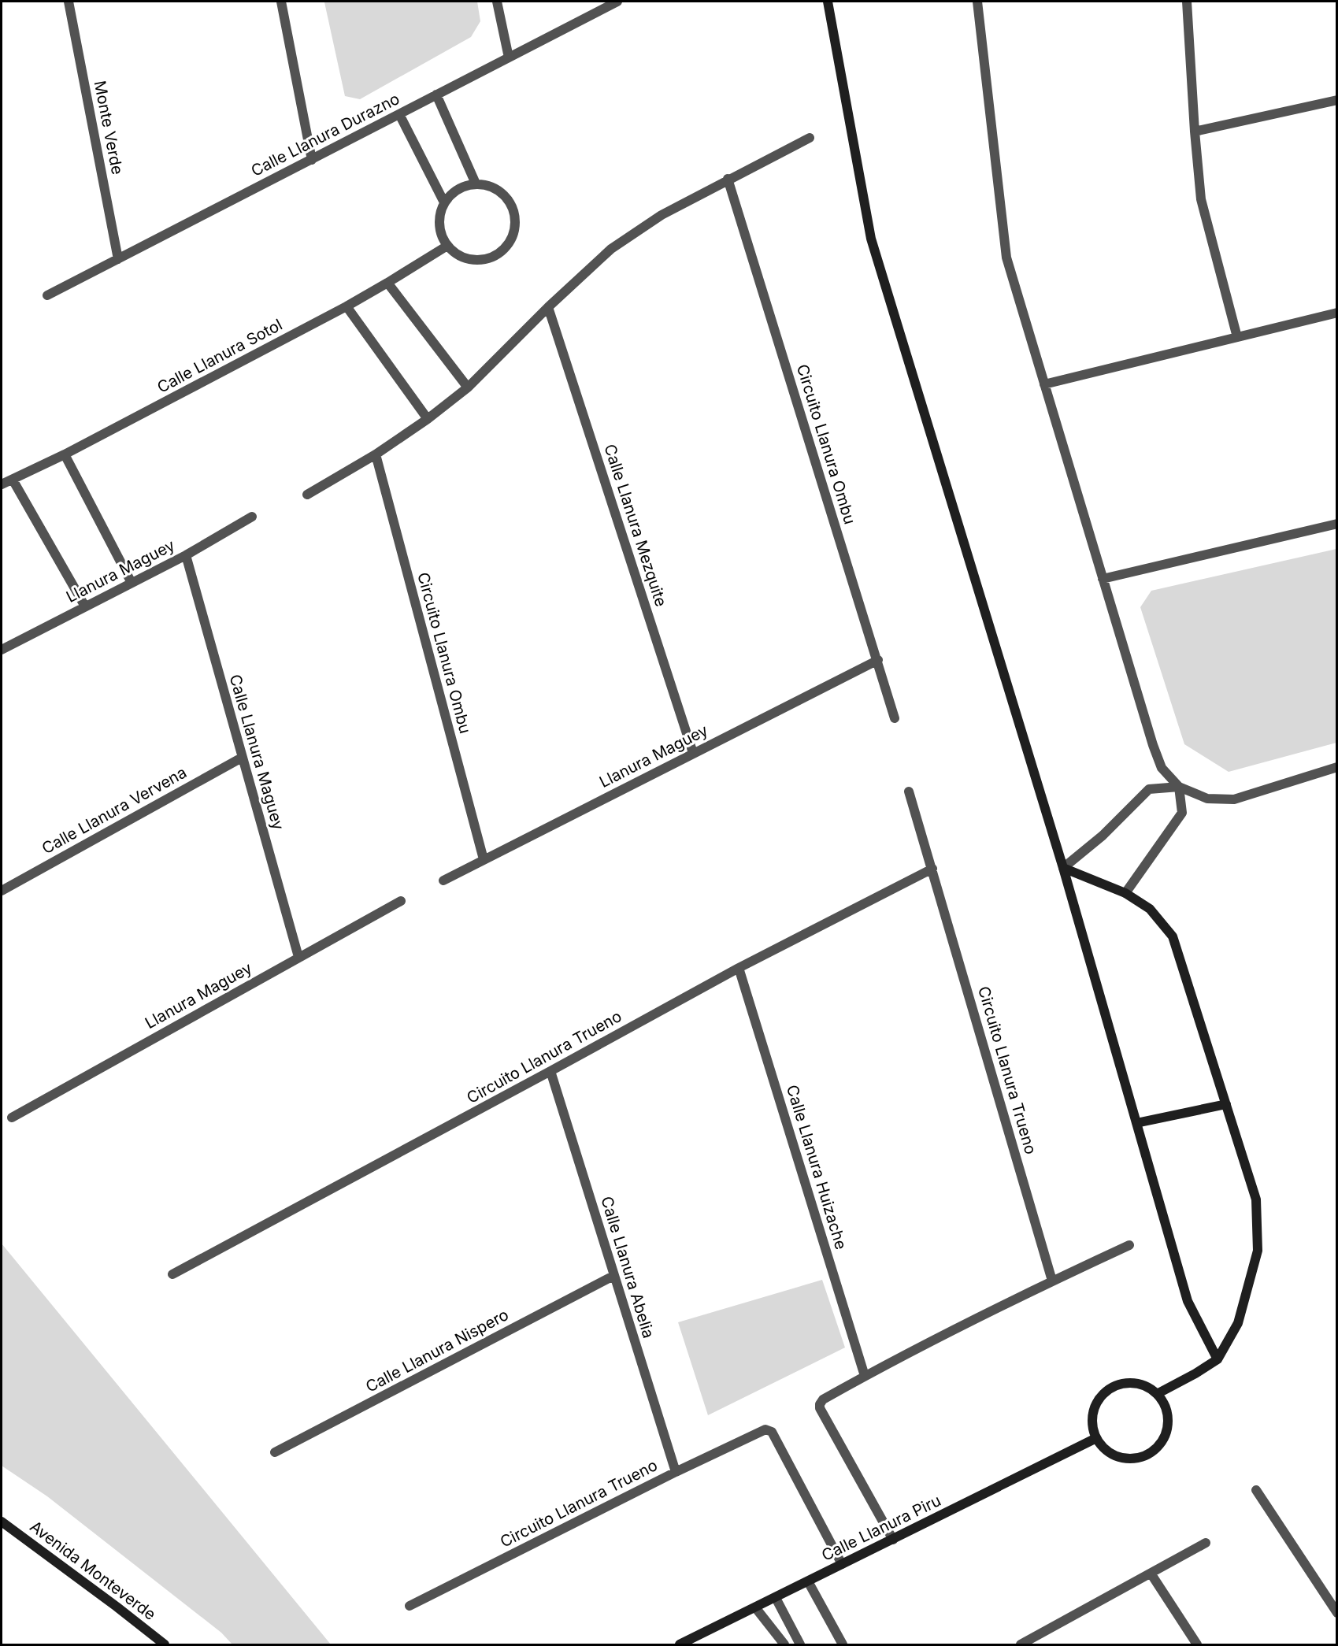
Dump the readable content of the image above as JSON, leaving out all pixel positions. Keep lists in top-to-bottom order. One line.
{"streets":{"street":["Monte Verde","Calle Llanura Durazno","Calle Llanura Sotol","Circuito Llanura Ombu","Calle Llanura Mezquite","Llanura Maguey","Calle Llanura Maguey","Calle Llanura Vervena","Circuito Llanura Trueno","Calle Llanura Huizache","Calle Llanura Abelia","Calle Llanura Nispero","Calle Llanura Piru","Avenida Monteverde"]},"crossings":[["Monte Verde","Calle Llanura Durazno"],["Circuito Llanura Ombu","Llanura Maguey"],["Calle Llanura Mezquite","Llanura Maguey"],["Llanura Maguey","Calle Llanura Maguey"],["Calle Llanura Maguey","Calle Llanura Vervena"],["Circuito Llanura Trueno","Calle Llanura Huizache"],["Circuito Llanura Trueno","Calle Llanura Abelia"],["Circuito Llanura Trueno","Calle Llanura Piru"],["Calle Llanura Abelia","Calle Llanura Nispero"]]}
